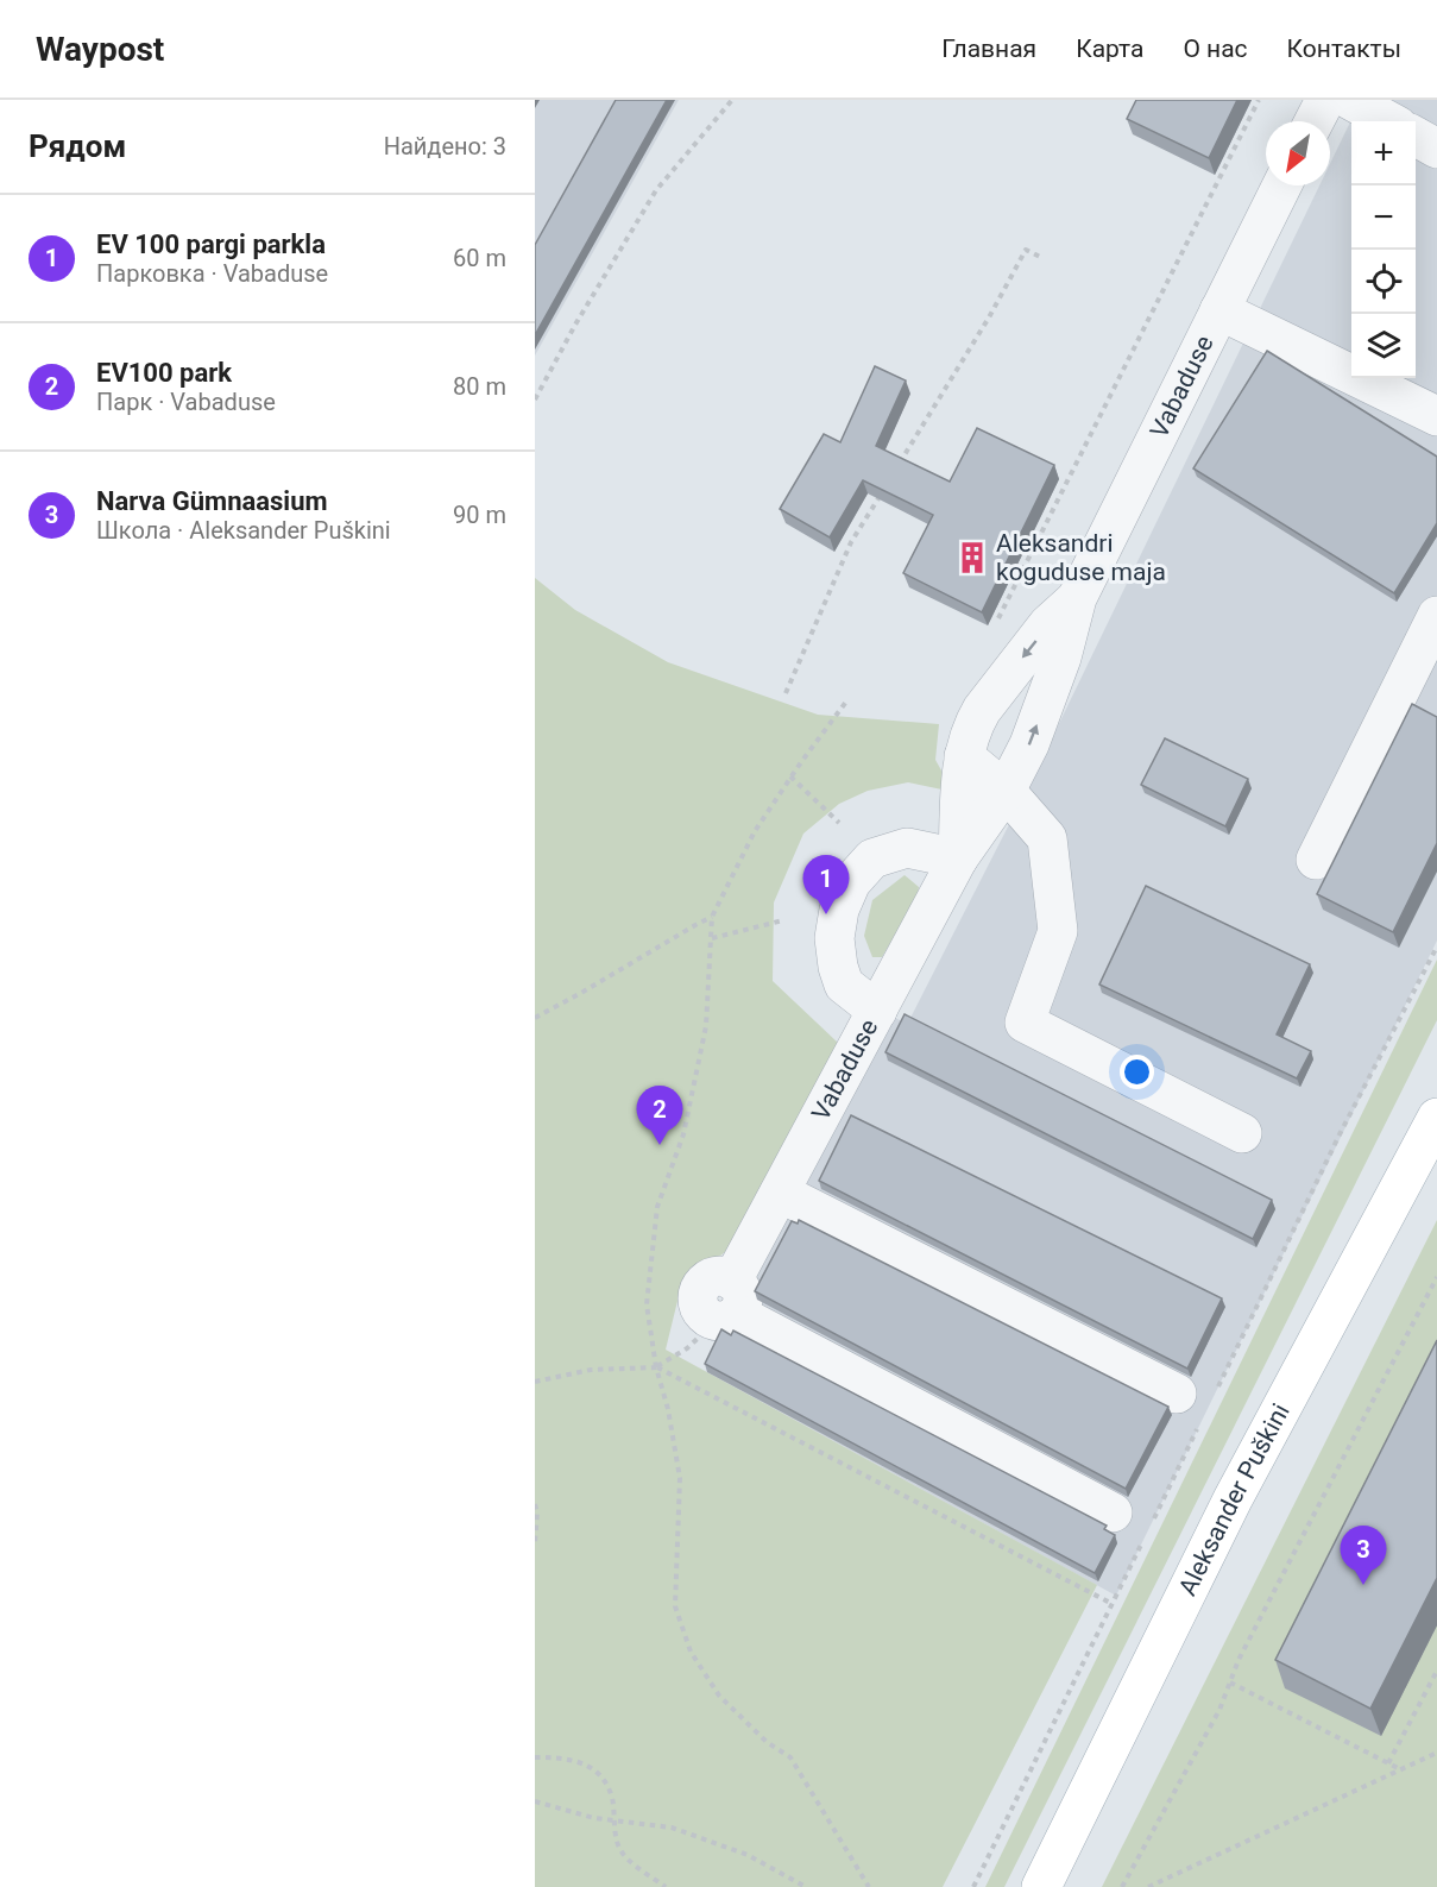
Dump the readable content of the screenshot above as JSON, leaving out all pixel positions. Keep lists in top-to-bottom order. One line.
{"streets":{"main road":["Aleksander Puškini"],"street":["Vabaduse"]},"places":{"building":["Aleksandri koguduse maja"]},"north":"bottom left","page":{"header":"Waypost","nav":["Главная","Карта","О нас","Контакты"],"heading":["Рядом","Найдено: 3"],"map_buttons":["+","−"],"list":[{"mark":"1","name":"EV 100 pargi parkla","note":"Парковка · Vabaduse","value":"60 m"},{"mark":"2","name":"EV100 park","note":"Парк · Vabaduse","value":"80 m"},{"mark":"3","name":"Narva Gümnaasium","note":"Школа · Aleksander Puškini","value":"90 m"}],"pins":["1","2","3"]}}
